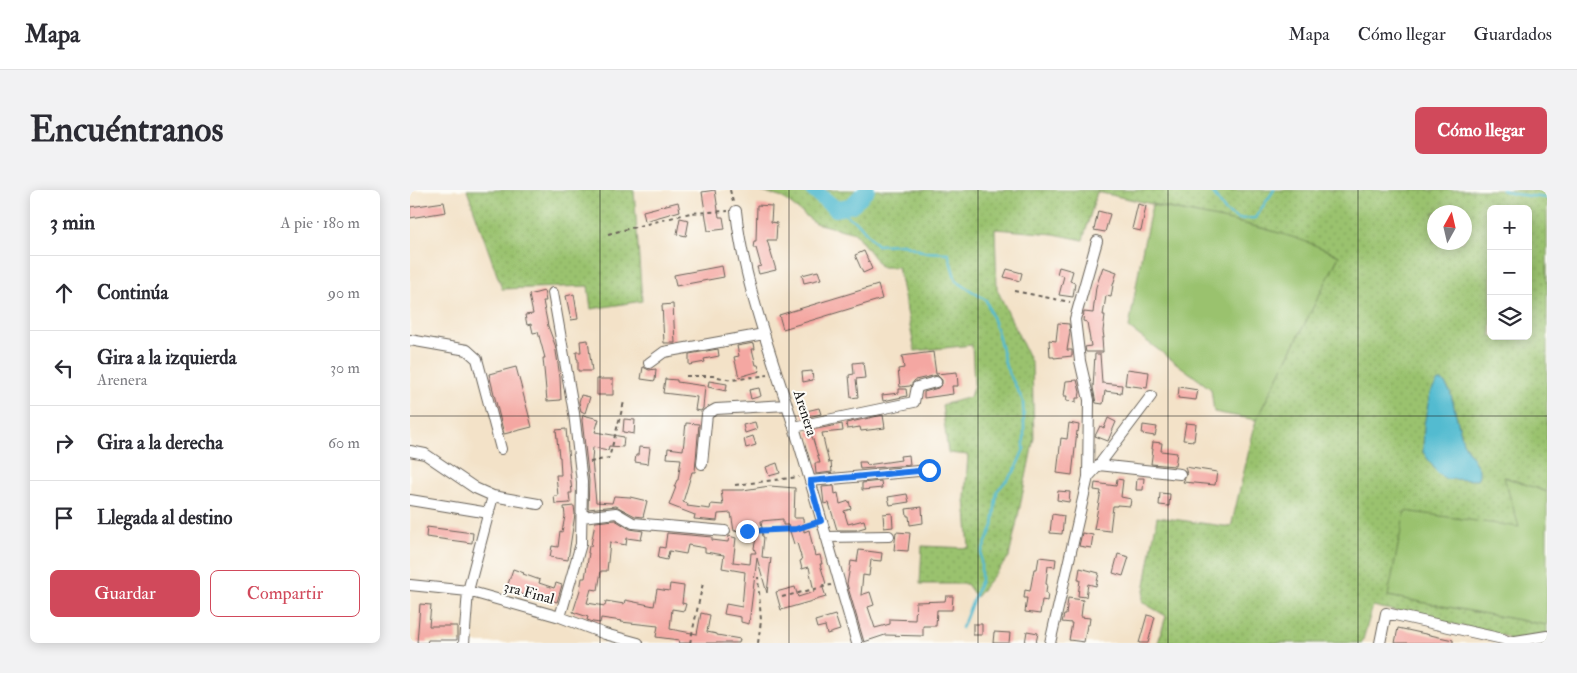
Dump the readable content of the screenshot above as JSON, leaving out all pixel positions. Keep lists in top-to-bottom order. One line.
{"streets":{"street":["Arenera","3ra Final"]},"north":"top","page":{"header":"Mapa","nav":["Mapa","Cómo llegar","Guardados"],"buttons":["Cómo llegar",["Guardar","Compartir"]],"title":"Encuéntranos","heading":["3 min","A pie · 180 m"],"map_buttons":["+","−"],"list":[["Continúa","90 m"],["Gira a la izquierda","Arenera","30 m"],["Gira a la derecha","60 m"],"Llegada al destino"]}}
